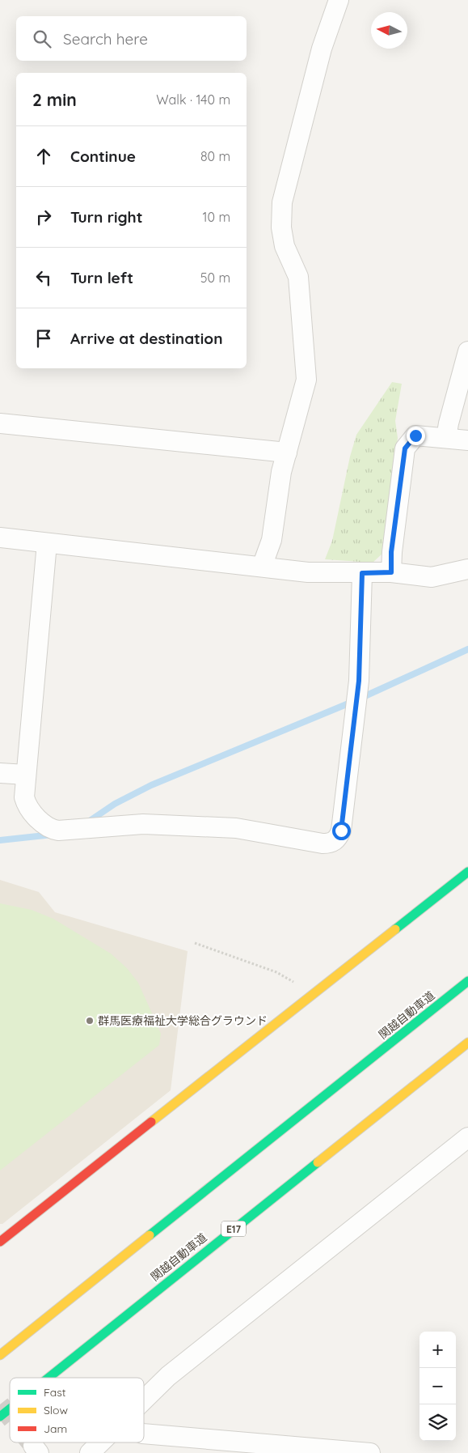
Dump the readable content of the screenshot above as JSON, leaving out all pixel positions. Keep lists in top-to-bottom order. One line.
{"streets":{"main road":["関越自動車道","E17"]},"places":["群馬医療福祉大学総合グラウンド"],"legend":["Fast","Slow","Jam"],"north":"left","page":{"search":"Search here","heading":["2 min","Walk · 140 m"],"list":[["Continue","80 m"],["Turn right","10 m"],["Turn left","50 m"],"Arrive at destination"],"map_buttons":["+","−"]}}
